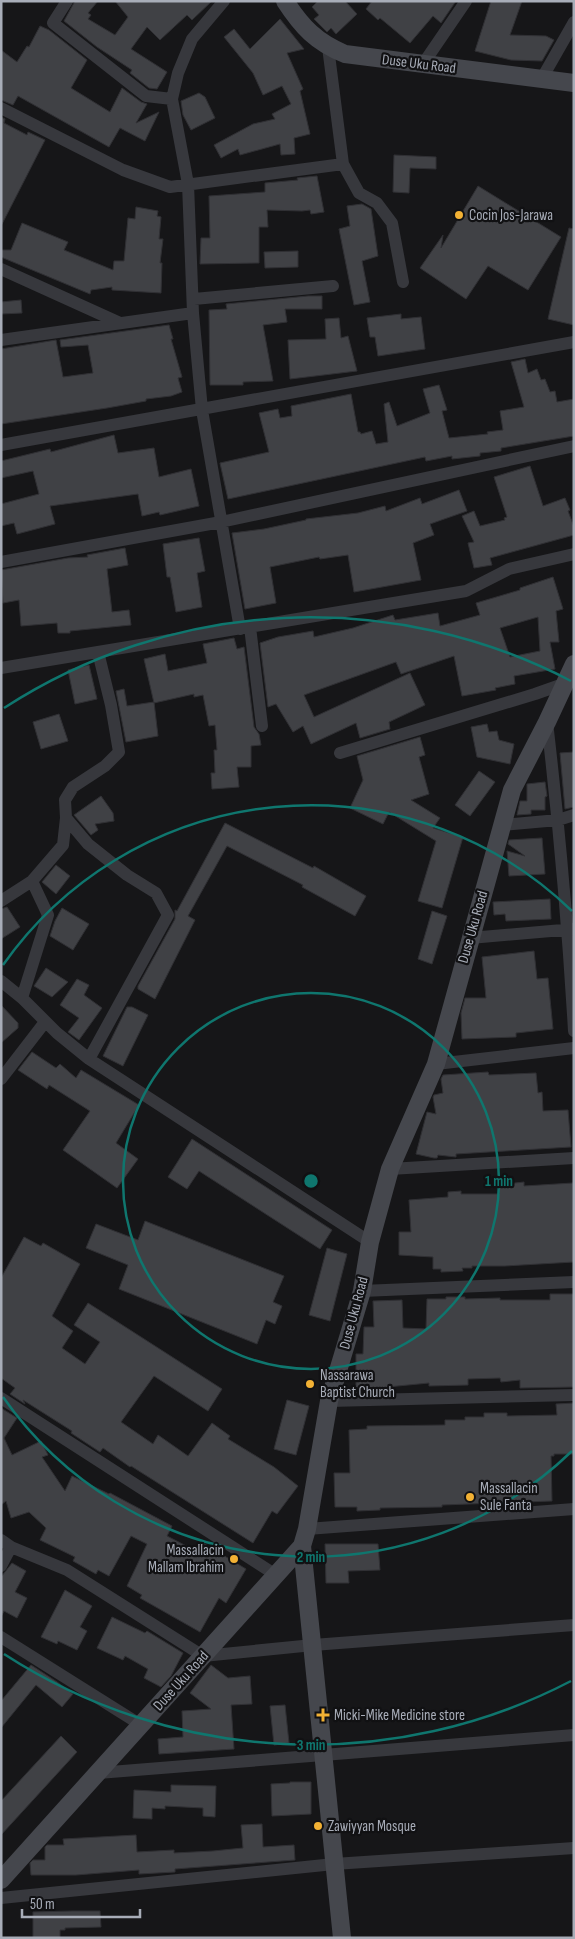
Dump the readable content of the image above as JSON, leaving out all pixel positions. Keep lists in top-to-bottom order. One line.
{"streets":{"street":["Duse Uku Road"]},"places":{"other":["Cocin Jos-Jarawa","Nassarawa Baptist Church","Massallacin Sule Fanta","Massallacin Mallam Ibrahim","Zawiyyan Mosque"],"health":["Micki-Mike Medicine store"]},"scale_bar":"50 m","rings":["1 min","2 min","3 min"]}
